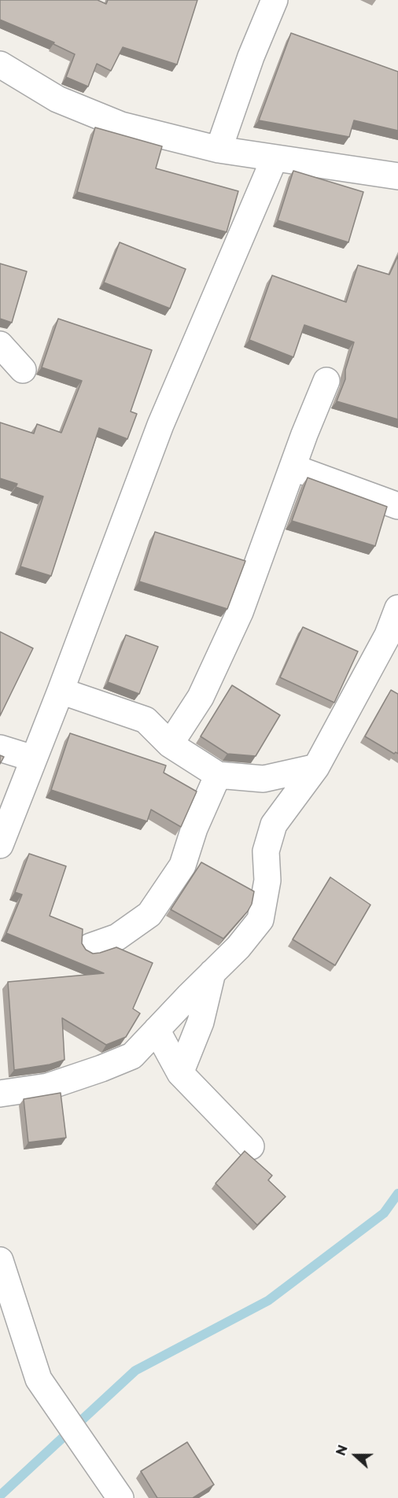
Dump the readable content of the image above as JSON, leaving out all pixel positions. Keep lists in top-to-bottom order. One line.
{"north":"left"}
